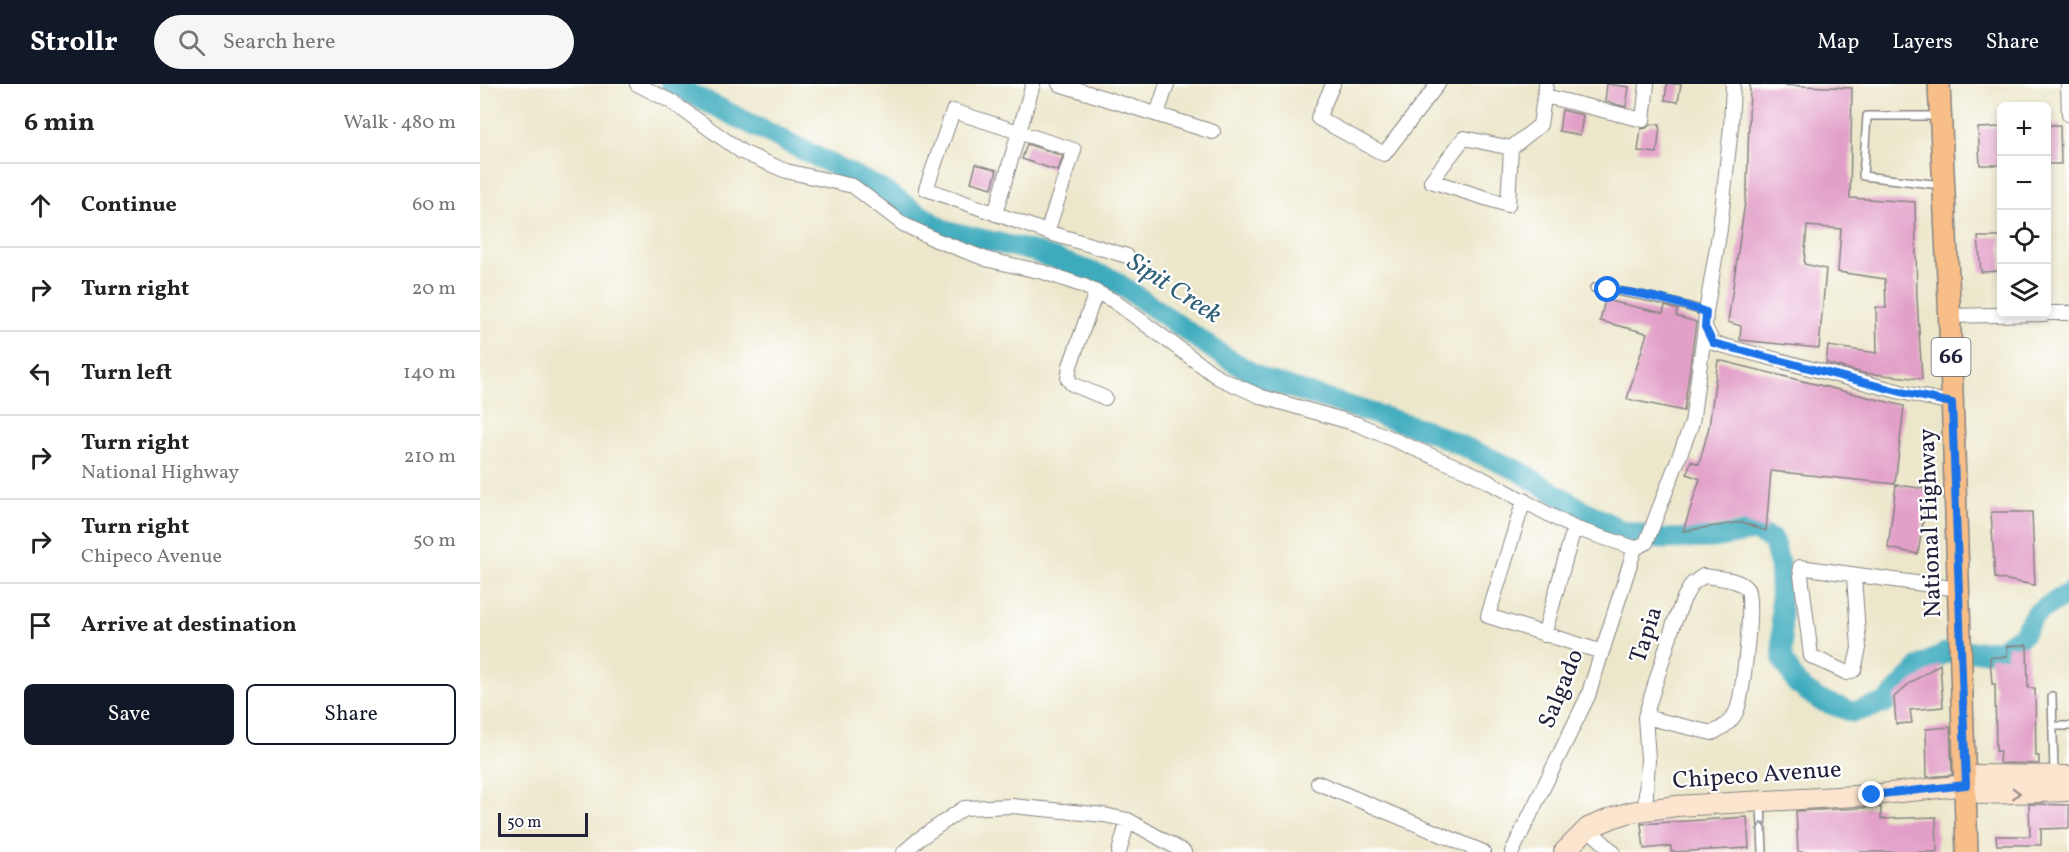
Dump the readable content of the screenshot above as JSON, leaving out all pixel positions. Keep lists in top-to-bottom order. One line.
{"streets":{"main road":["66","National Highway","Chipeco Avenue"],"street":["Tapia","Salgado"]},"crossings":[["National Highway","Chipeco Avenue"],["Tapia","Chipeco Avenue"]],"water":["Sipit Creek"],"scale_bar":"50 m","page":{"header":"Strollr","search":"Search here","nav":["Map","Layers","Share"],"heading":["6 min","Walk · 480 m"],"map_buttons":["+","−"],"list":[["Continue","60 m"],["Turn right","20 m"],["Turn left","140 m"],["Turn right","National Highway","210 m"],["Turn right","Chipeco Avenue","50 m"],"Arrive at destination"],"buttons":["Save","Share"],"scale":"50 m"}}
